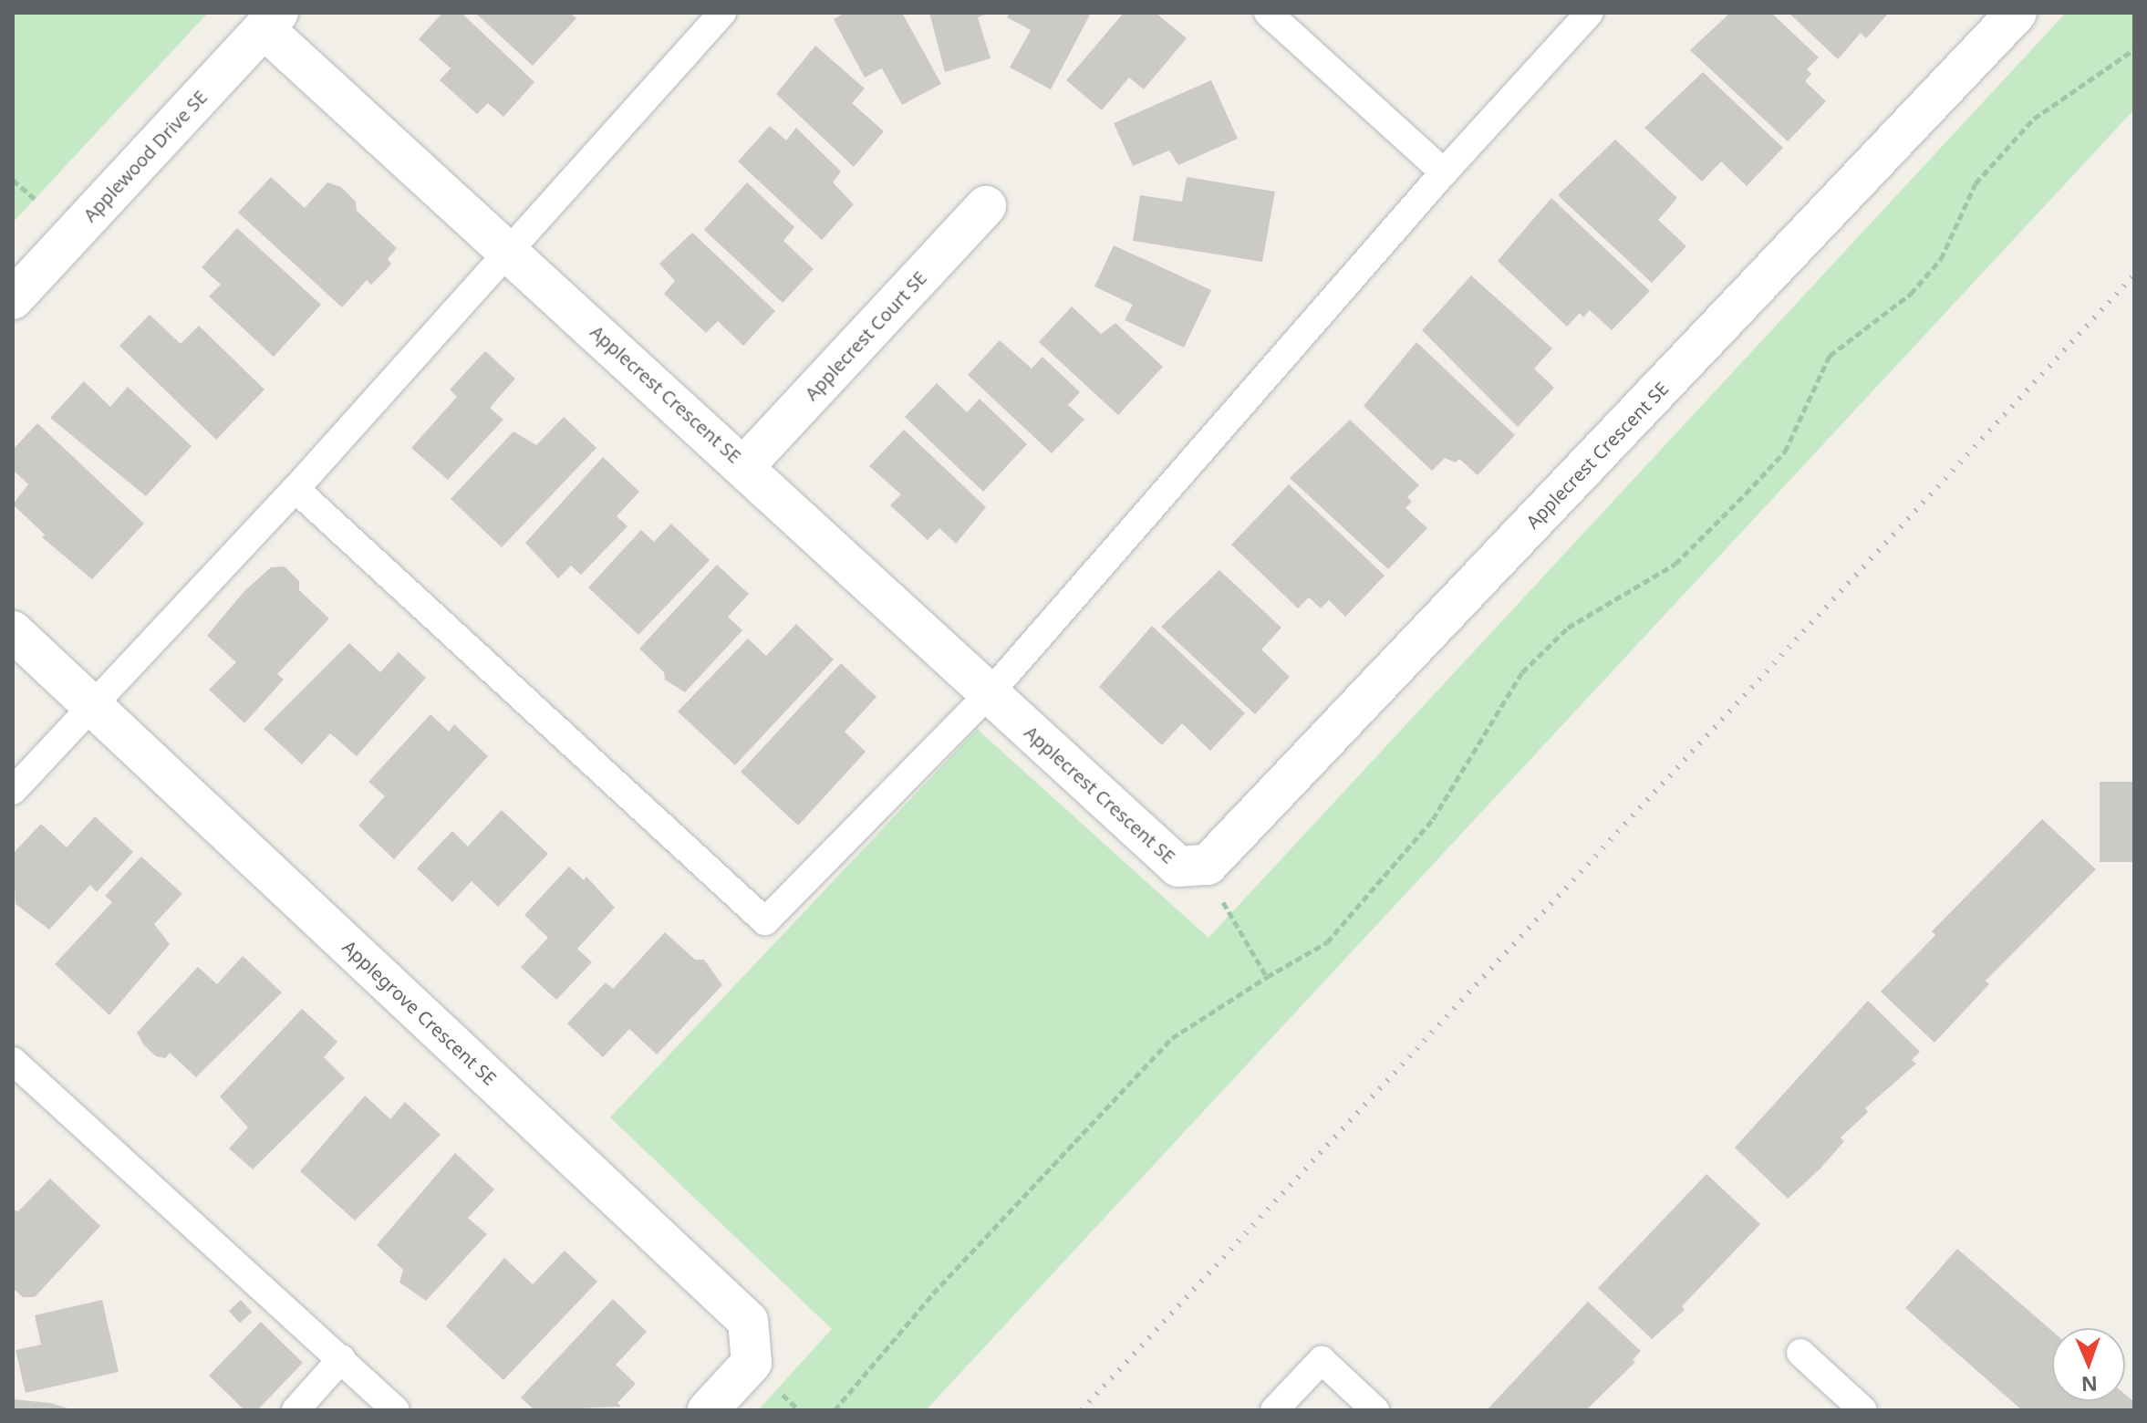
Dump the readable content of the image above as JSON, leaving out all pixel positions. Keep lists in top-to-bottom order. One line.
{"streets":{"street":["Applewood Drive SE","Applecrest Court SE","Applecrest Crescent SE","Applegrove Crescent SE"]},"crossings":[["Applewood Drive SE","Applecrest Crescent SE"],["Applecrest Court SE","Applecrest Crescent SE"]],"north":"bottom"}
